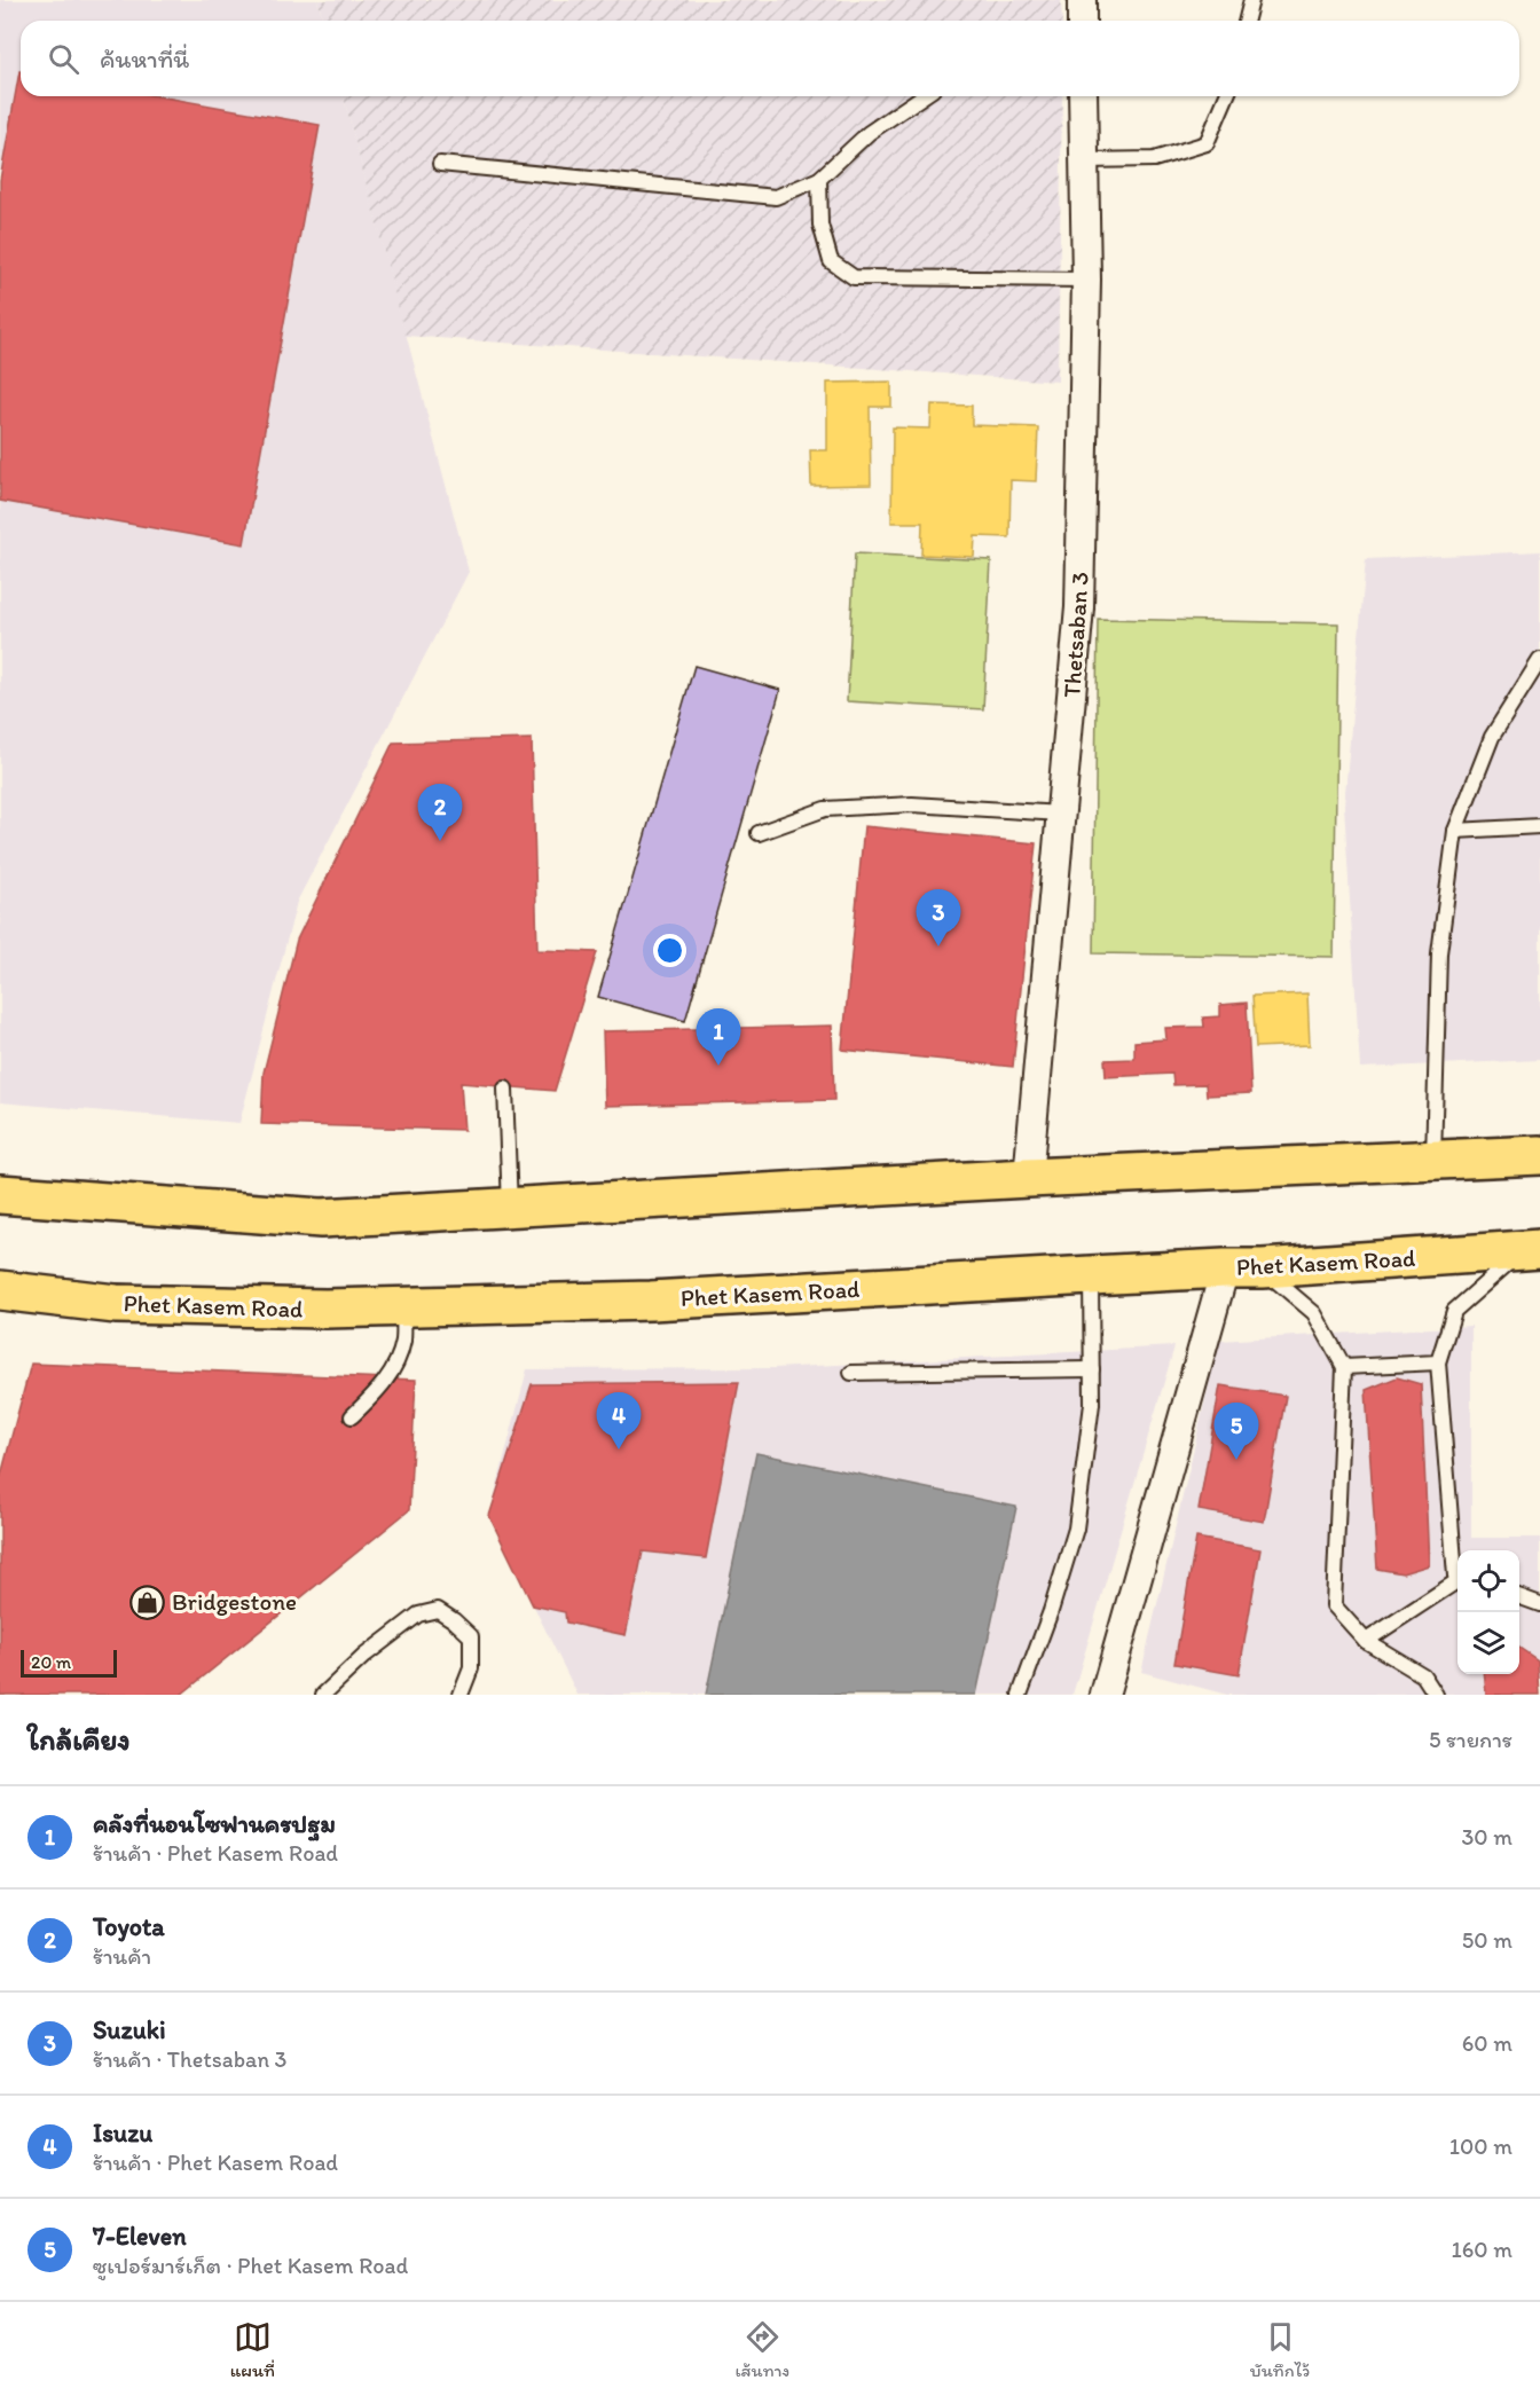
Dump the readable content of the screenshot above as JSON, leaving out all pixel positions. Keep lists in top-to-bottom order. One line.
{"streets":{"highway":["Phet Kasem Road"],"street":["Thetsaban 3"]},"places":{"shop":["Bridgestone"]},"scale_bar":"20 m","page":{"search":"ค้นหาที่นี่","pins":["2","3","1","4","5"],"scale":"20 m","heading":["ใกล้เคียง","5 รายการ"],"list":[{"mark":"1","name":"คลังที่นอนโซฟานครปฐม","note":"ร้านค้า · Phet Kasem Road","value":"30 m"},{"mark":"2","name":"Toyota","note":"ร้านค้า","value":"50 m"},{"mark":"3","name":"Suzuki","note":"ร้านค้า · Thetsaban 3","value":"60 m"},{"mark":"4","name":"Isuzu","note":"ร้านค้า · Phet Kasem Road","value":"100 m"},{"mark":"5","name":"7-Eleven","note":"ซูเปอร์มาร์เก็ต · Phet Kasem Road","value":"160 m"}],"nav":["แผนที่","เส้นทาง","บันทึกไว้"]}}
